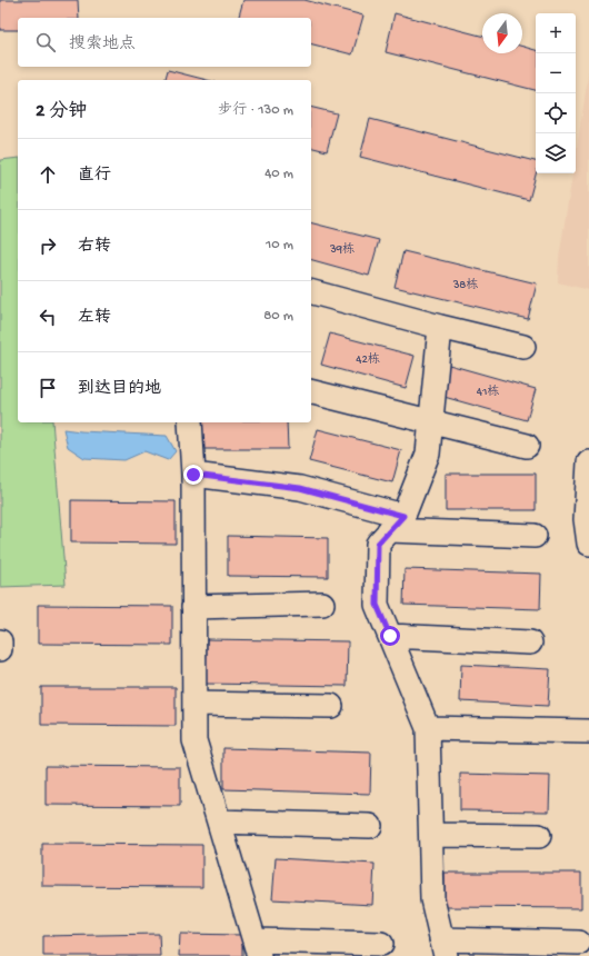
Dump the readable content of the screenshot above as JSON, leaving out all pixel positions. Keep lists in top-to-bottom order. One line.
{"house_numbers":["39栋","38栋","42栋","41栋"],"north":"bottom","page":{"map_buttons":["+","−"],"search":"搜索地点","heading":["2 分钟","步行 · 130 m"],"list":[["直行","40 m"],["右转","10 m"],["左转","80 m"],"到达目的地"]}}
